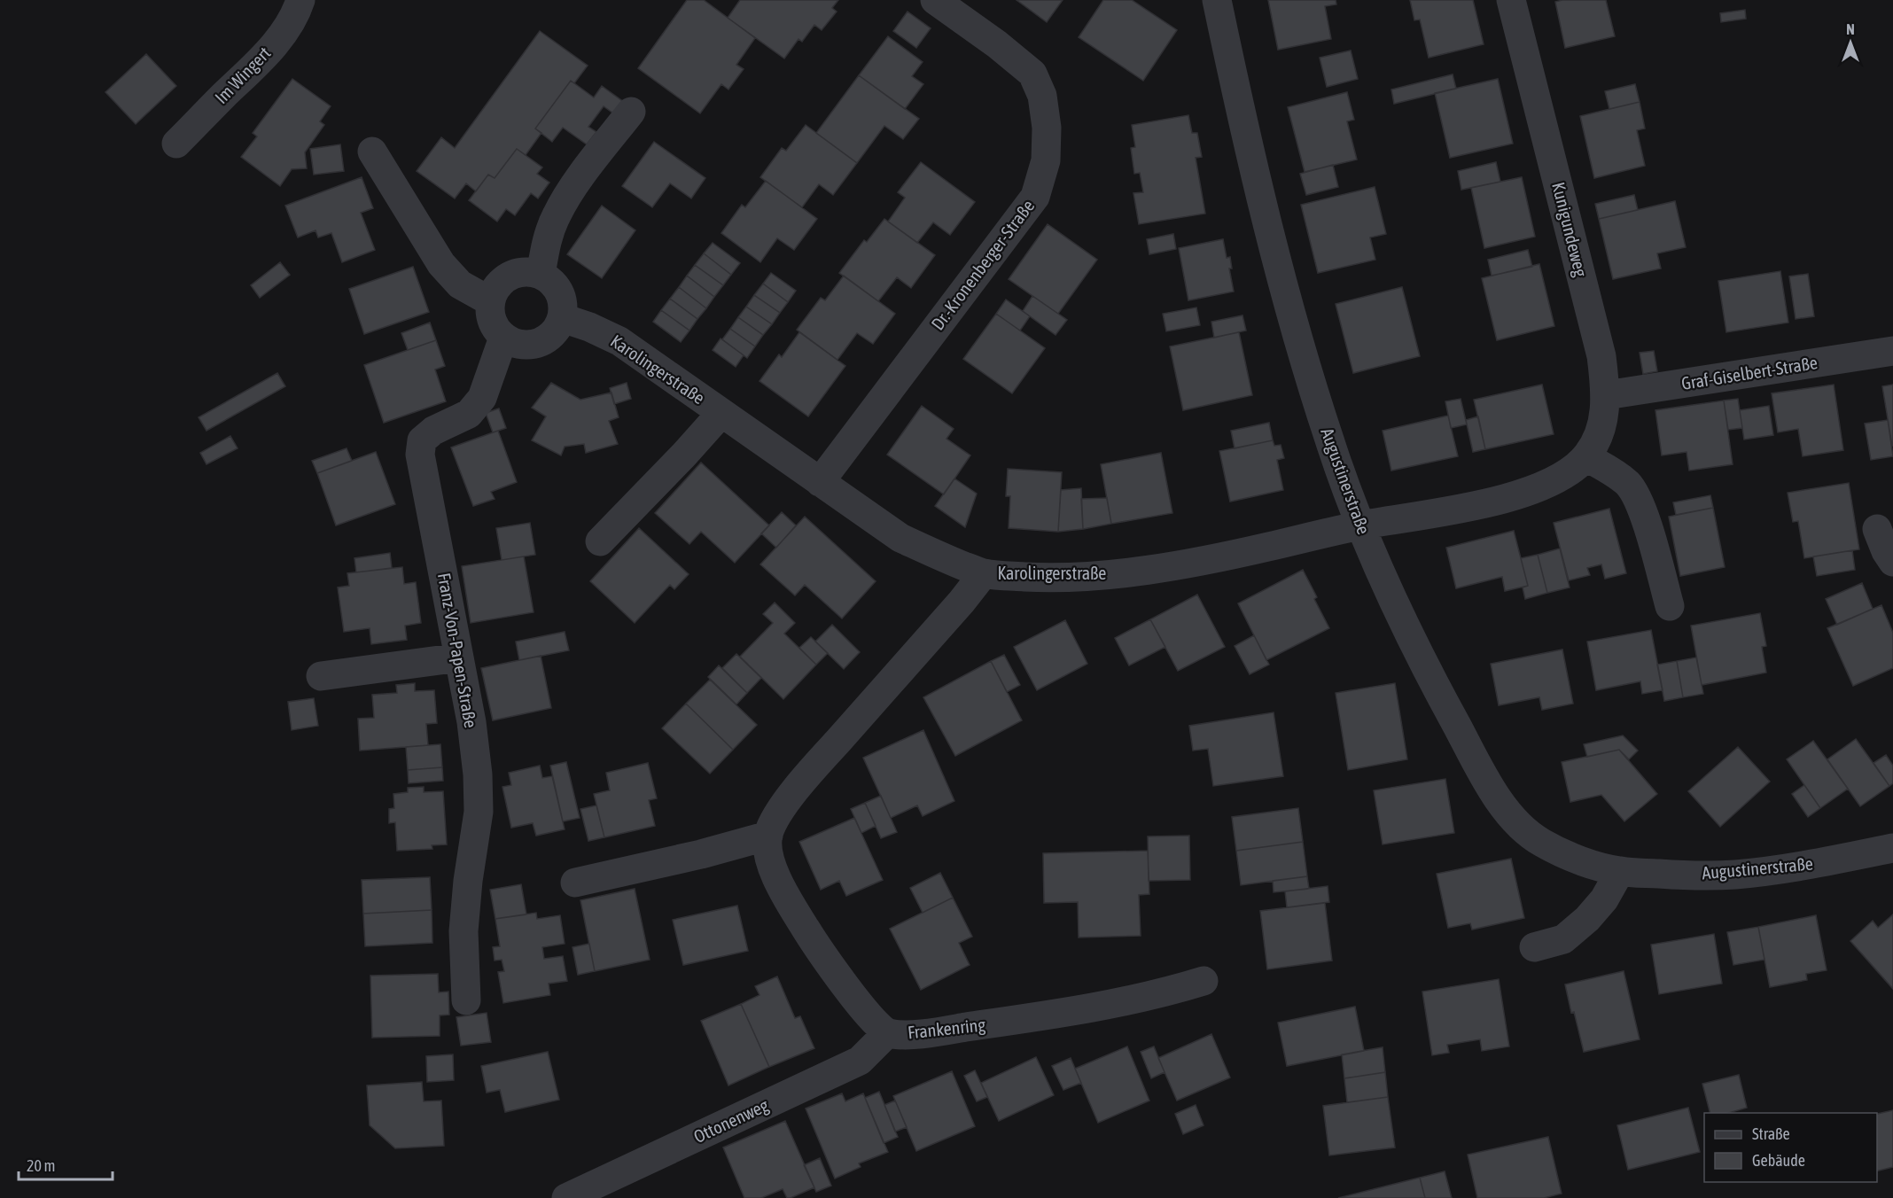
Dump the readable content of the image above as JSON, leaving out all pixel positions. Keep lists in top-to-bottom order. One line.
{"streets":{"street":["Im Wingert","Kunigundeweg","Dr.-Kronenberger-Straße","Karolingerstraße","Graf-Giselbert-Straße","Augustinerstraße","Franz-Von-Papen-Straße","Frankenring","Ottonenweg"]},"crossings":[["Kunigundeweg","Karolingerstraße"],["Kunigundeweg","Graf-Giselbert-Straße"],["Kunigundeweg","Augustinerstraße"],["Dr.-Kronenberger-Straße","Karolingerstraße"],["Karolingerstraße","Augustinerstraße"],["Karolingerstraße","Franz-Von-Papen-Straße"],["Frankenring","Ottonenweg"]],"legend":["Straße","Gebäude"],"scale_bar":"20 m","north":"top"}
